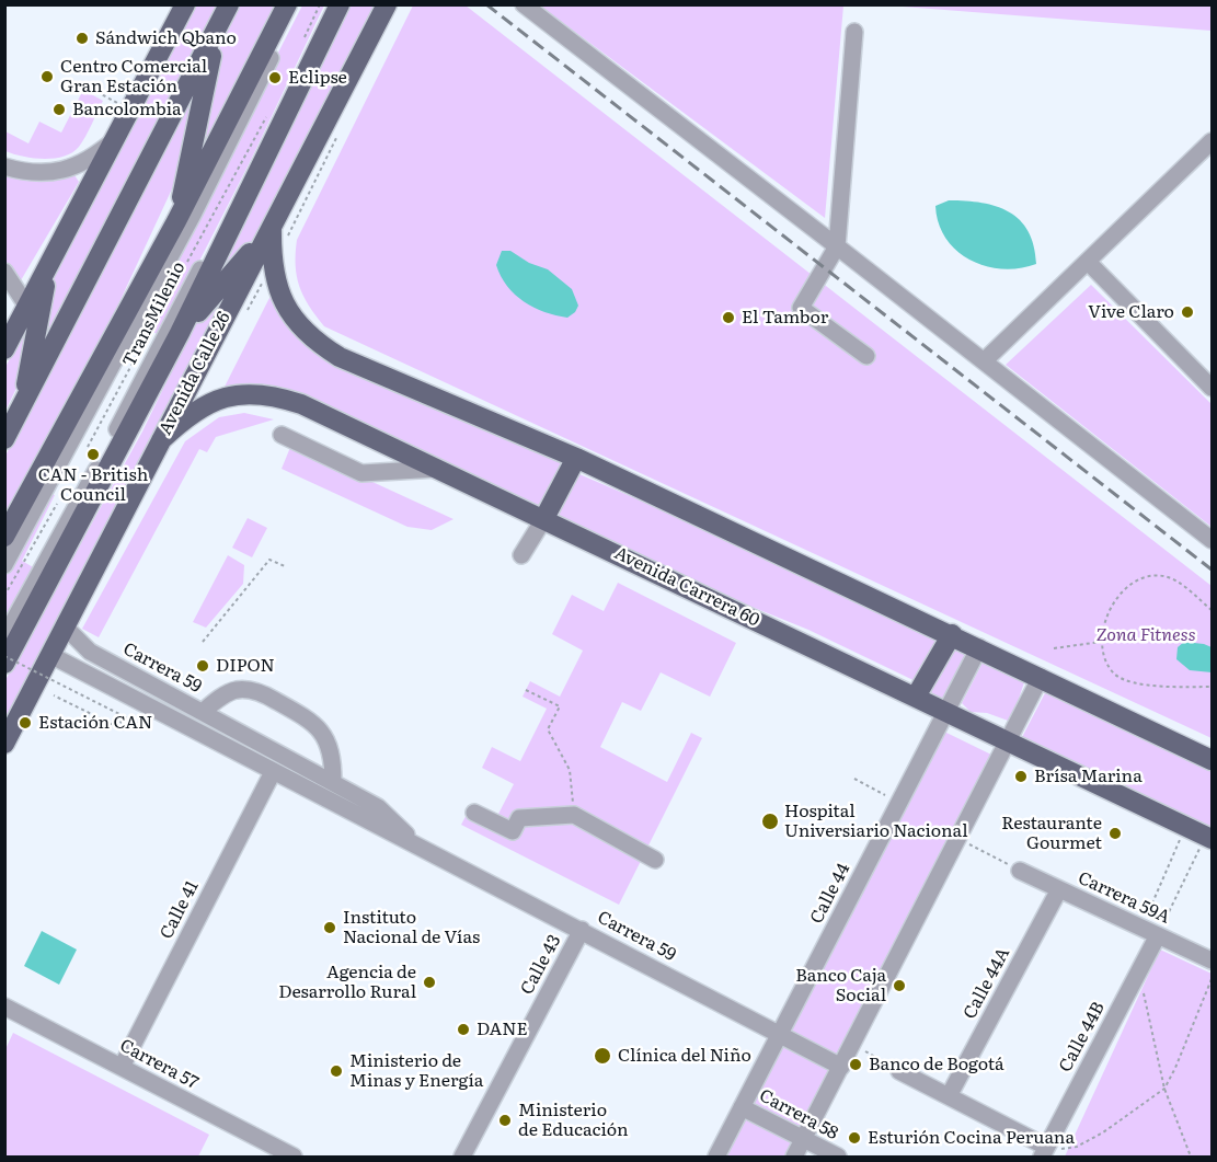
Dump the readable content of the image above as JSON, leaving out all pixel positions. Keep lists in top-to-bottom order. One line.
{"streets":{"main road":["Avenida Calle 26","Avenida Carrera 60"],"street":["TransMilenio","Carrera 59","Calle 44","Carrera 59A","Calle 41","Calle 43","Calle 44A","Calle 44B","Carrera 57","Carrera 58"]},"crossings":[["Avenida Calle 26","Avenida Carrera 60"],["Avenida Calle 26","Carrera 59"],["Avenida Carrera 60","Calle 44"],["Carrera 59","Calle 44"],["Carrera 59","Calle 41"],["Carrera 59","Calle 43"],["Calle 44","Carrera 58"],["Carrera 59A","Calle 44A"],["Carrera 59A","Calle 44B"],["Calle 41","Carrera 57"]],"parks":["Zona Fitness"],"places":["Sándwich Qbano","Centro Comercial Gran Estación","Eclipse","Bancolombia","Vive Claro","El Tambor","CAN - British Council","DIPON","Estación CAN","Brísa Marina","Hospital Universiario Nacional","Restaurante Gourmet","Instituto Nacional de Vías","Agencia de Desarrollo Rural","Banco Caja Social","DANE","Clínica del Niño","Banco de Bogotá","Ministerio de Minas y Energía","Ministerio de Educación","Esturión Cocina Peruana"]}
